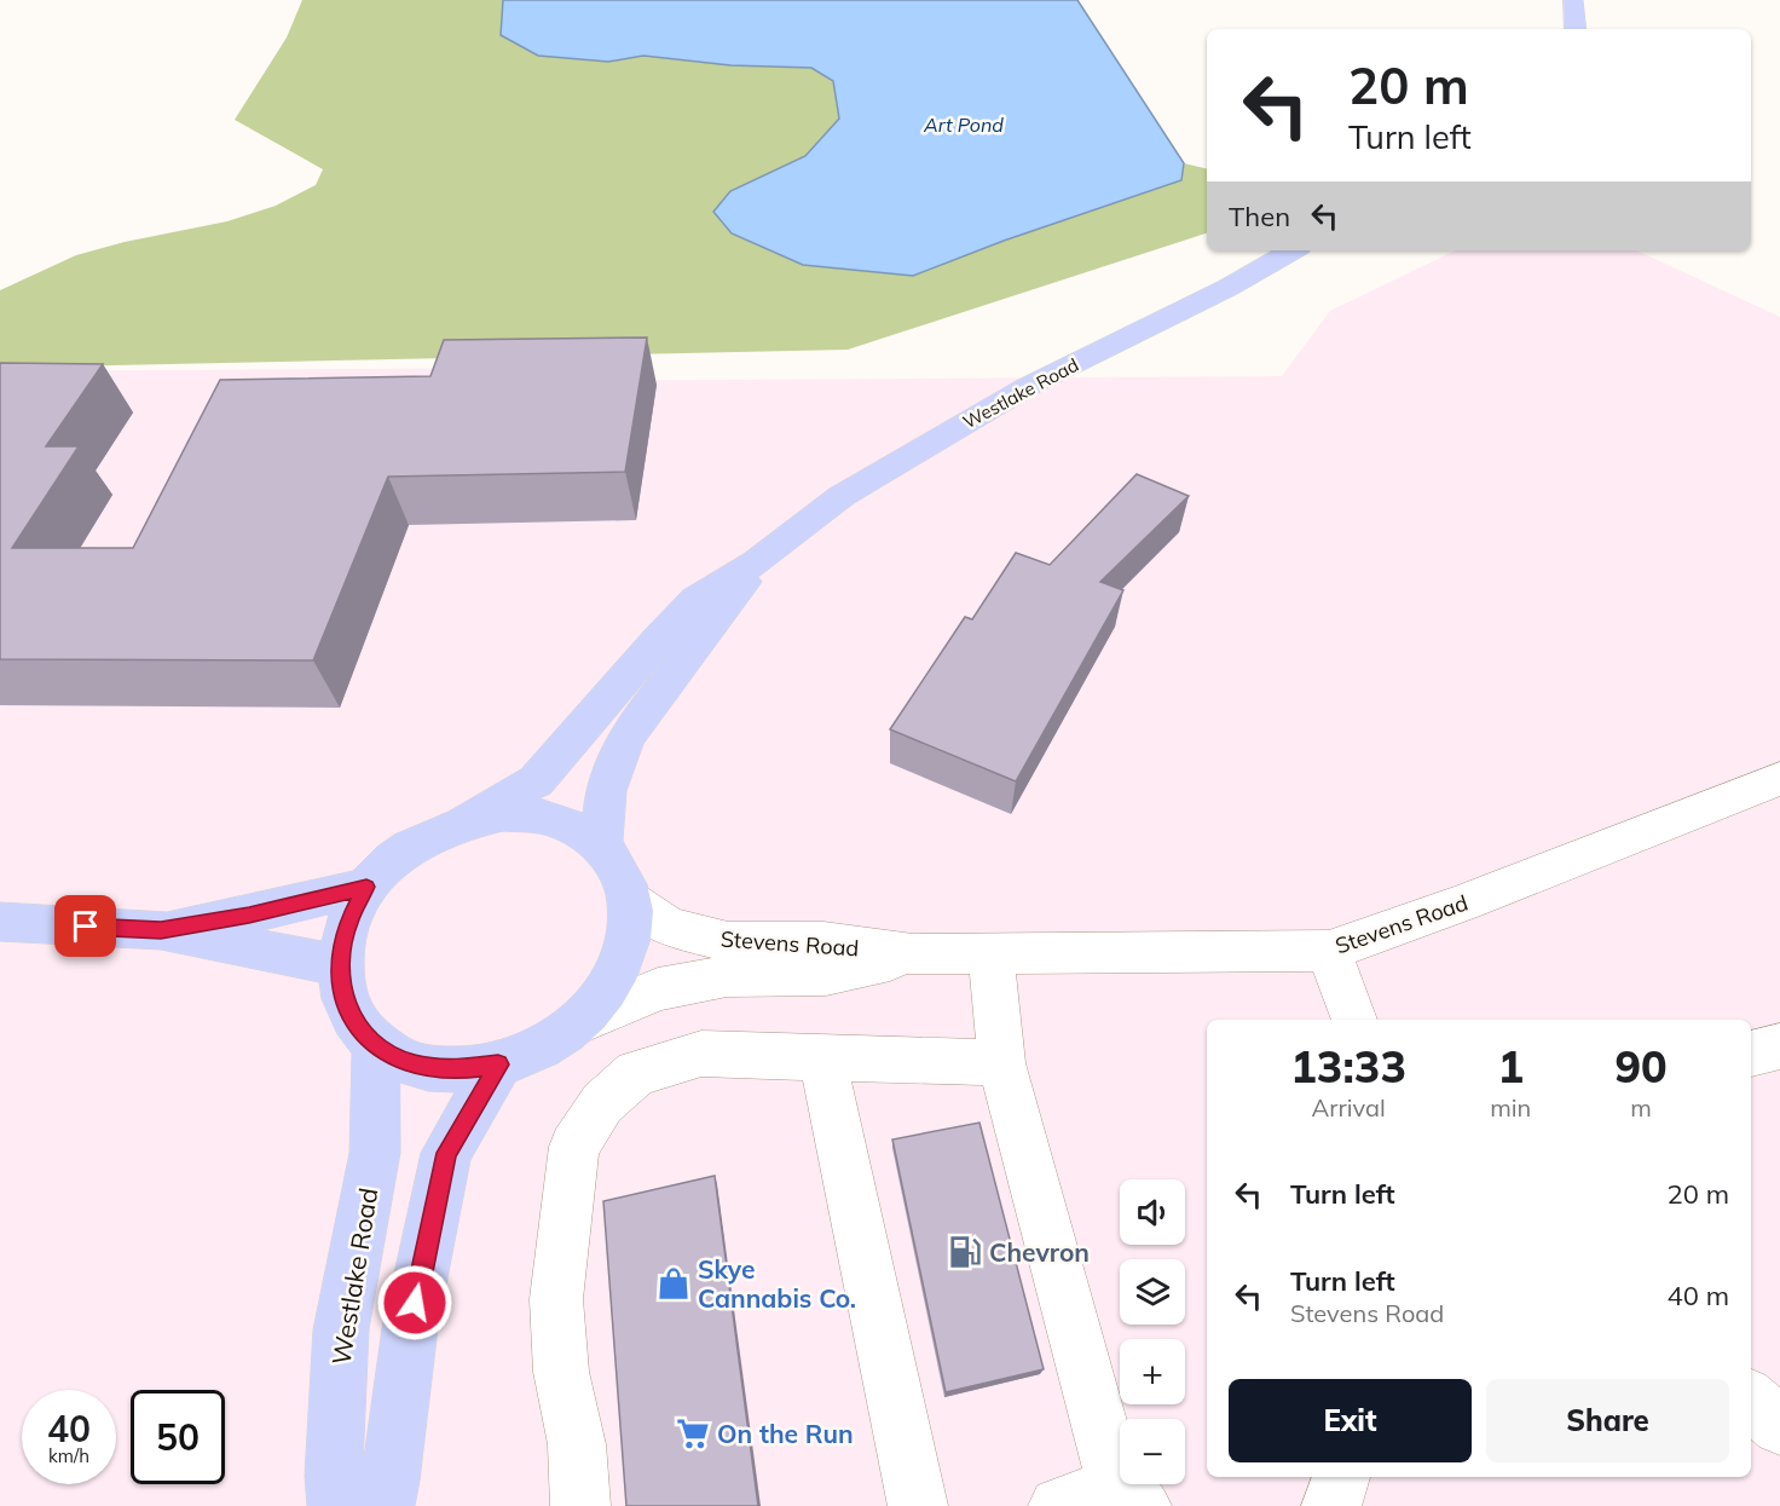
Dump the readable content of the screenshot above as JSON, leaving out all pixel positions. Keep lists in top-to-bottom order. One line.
{"streets":{"main road":["Westlake Road"],"street":["Stevens Road"]},"water":["Art Pond"],"places":{"fuel station":["Chevron"],"shop":["Skye Cannabis Co."],"supermarket":["On the Run"]},"page":{"turn":["20 m","Turn left"],"then":"Then","eta":["13:33","Arrival","1","min","90","m"],"list":[{"name":"Turn left","value":"20 m"},{"name":"Turn left","note":"Stevens Road","value":"40 m"}],"map_buttons":["+","−"],"buttons":["Exit","Share"],"speed":"40 km/h","limit":"50"}}
